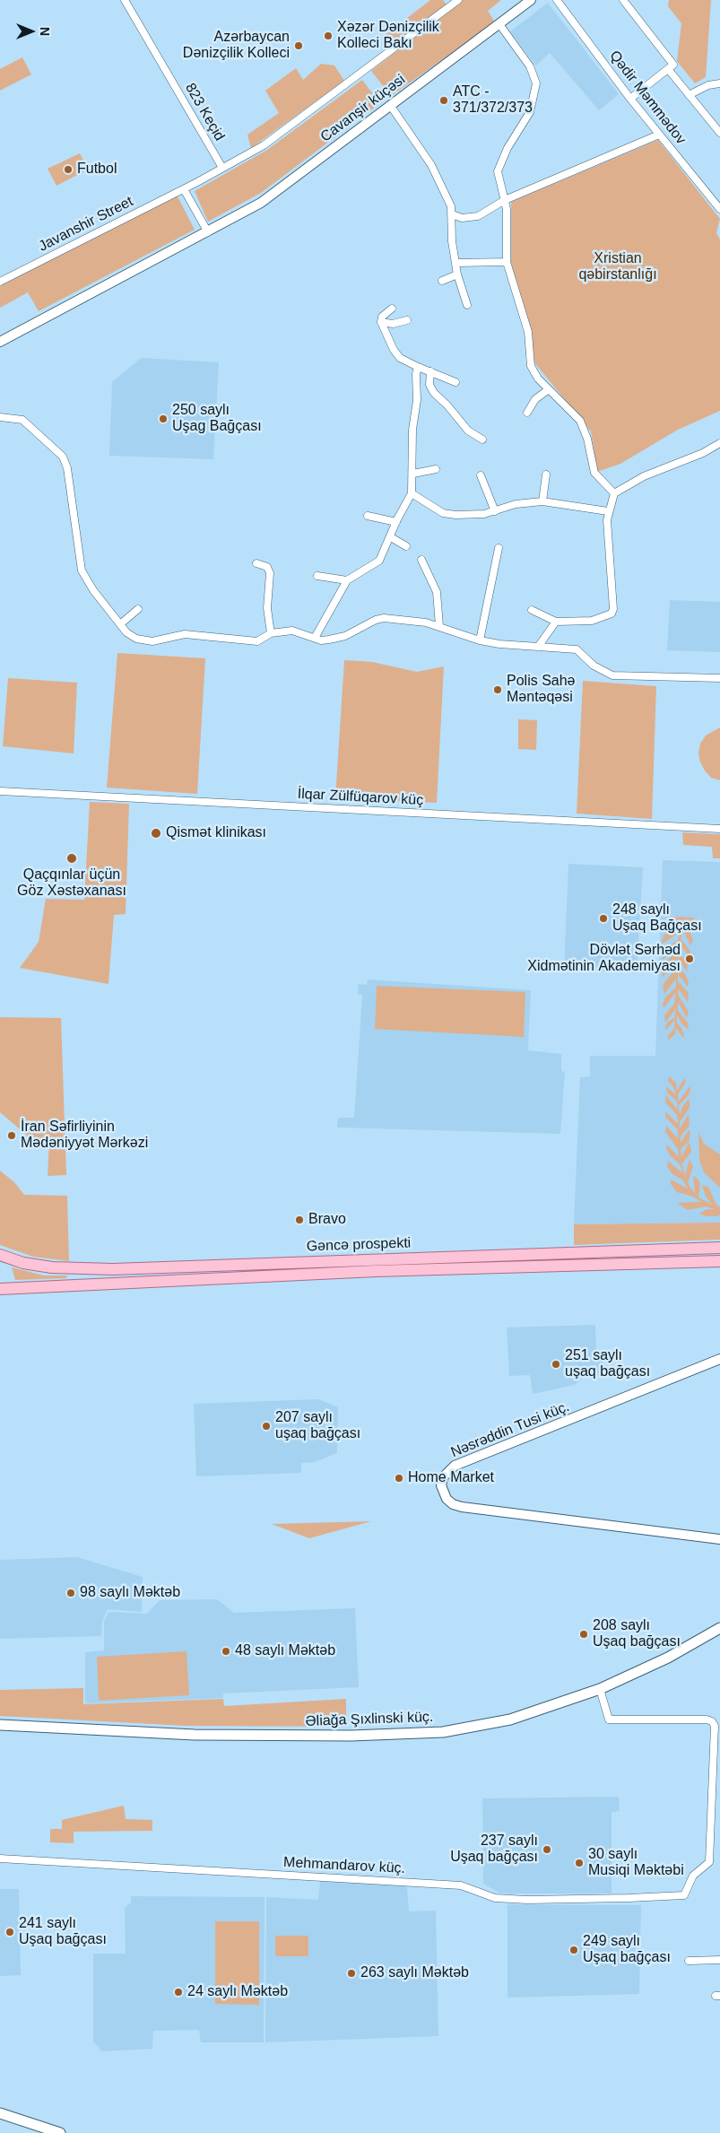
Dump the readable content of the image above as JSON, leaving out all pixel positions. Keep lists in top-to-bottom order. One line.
{"streets":{"main road":["Gəncə prospekti","Əliağa Şıxlinski küç."],"street":["Qədir Məmmədov","Cavanşir küçəsi","823 Keçid","Javanshir Street","İlqar Zülfüqarov küç","Nəsrəddin Tusi küç.","Mehmandarov küç."]},"crossings":[["Cavanşir küçəsi","823 Keçid"],["Cavanşir küçəsi","Javanshir Street"]],"parks":["Xristian qəbirstanlığı"],"places":["Xəzər Dənizçilik Kolleci Bakı","Azərbaycan Dənizçilik Kolleci","ATC - 371/372/373","Futbol","250 saylı Uşag Bağçası","Polis Sahə Məntəqəsi","Qismət klinikası","Qaçqınlar üçün Göz Xəstəxanası","248 saylı Uşaq Bağçası","Dövlət Sərhəd Xidmətinin Akademiyası","İran Səfirliyinin Mədəniyyət Mərkəzi","Bravo","251 saylı uşaq bağçası","207 saylı uşaq bağçası","Home Market","98 saylı Məktəb","208 saylı Uşaq bağçası","48 saylı Məktəb","237 saylı Uşaq bağçası","30 saylı Musiqi Məktəbi","241 saylı Uşaq bağçası","249 saylı Uşaq bağçası","263 saylı Məktəb","24 saylı Məktəb"],"north":"right"}
